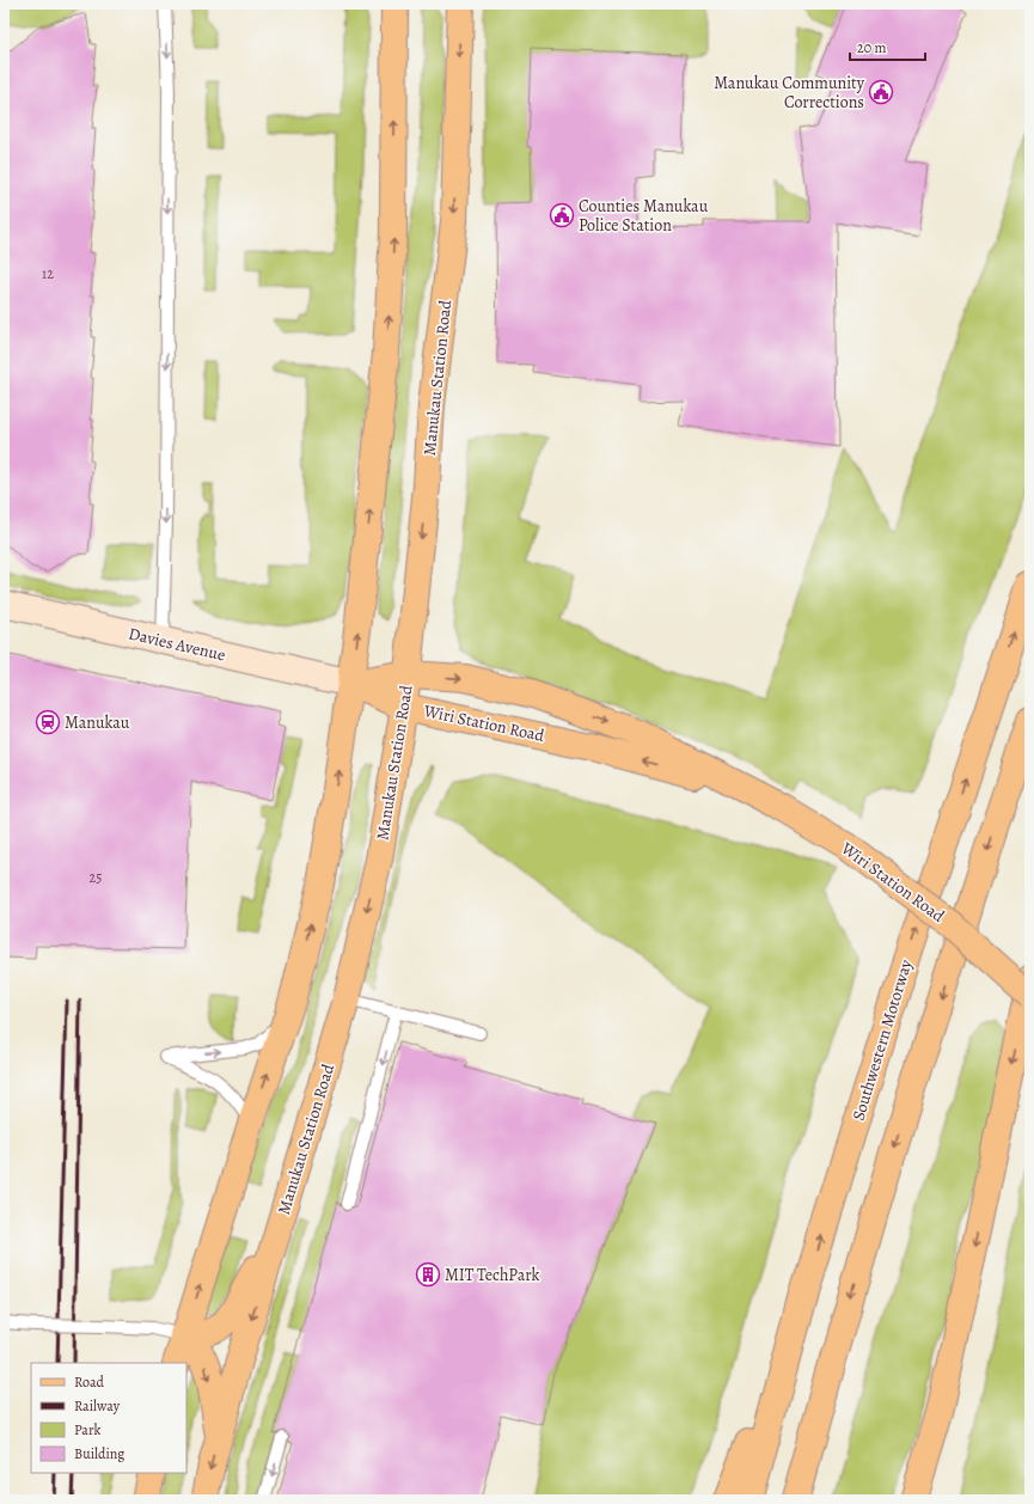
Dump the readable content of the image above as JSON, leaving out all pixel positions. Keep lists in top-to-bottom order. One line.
{"streets":{"main road":["Manukau Station Road","Davies Avenue","Wiri Station Road","Southwestern Motorway"]},"crossings":[["Manukau Station Road","Wiri Station Road"],["Davies Avenue","Wiri Station Road"]],"places":{"public building":["Manukau Community Corrections","Counties Manukau Police Station"],"station":["Manukau"],"building":["MIT TechPark"]},"house_numbers":["12","25"],"legend":["Road","Railway","Park","Building"],"scale_bar":"20 m"}
